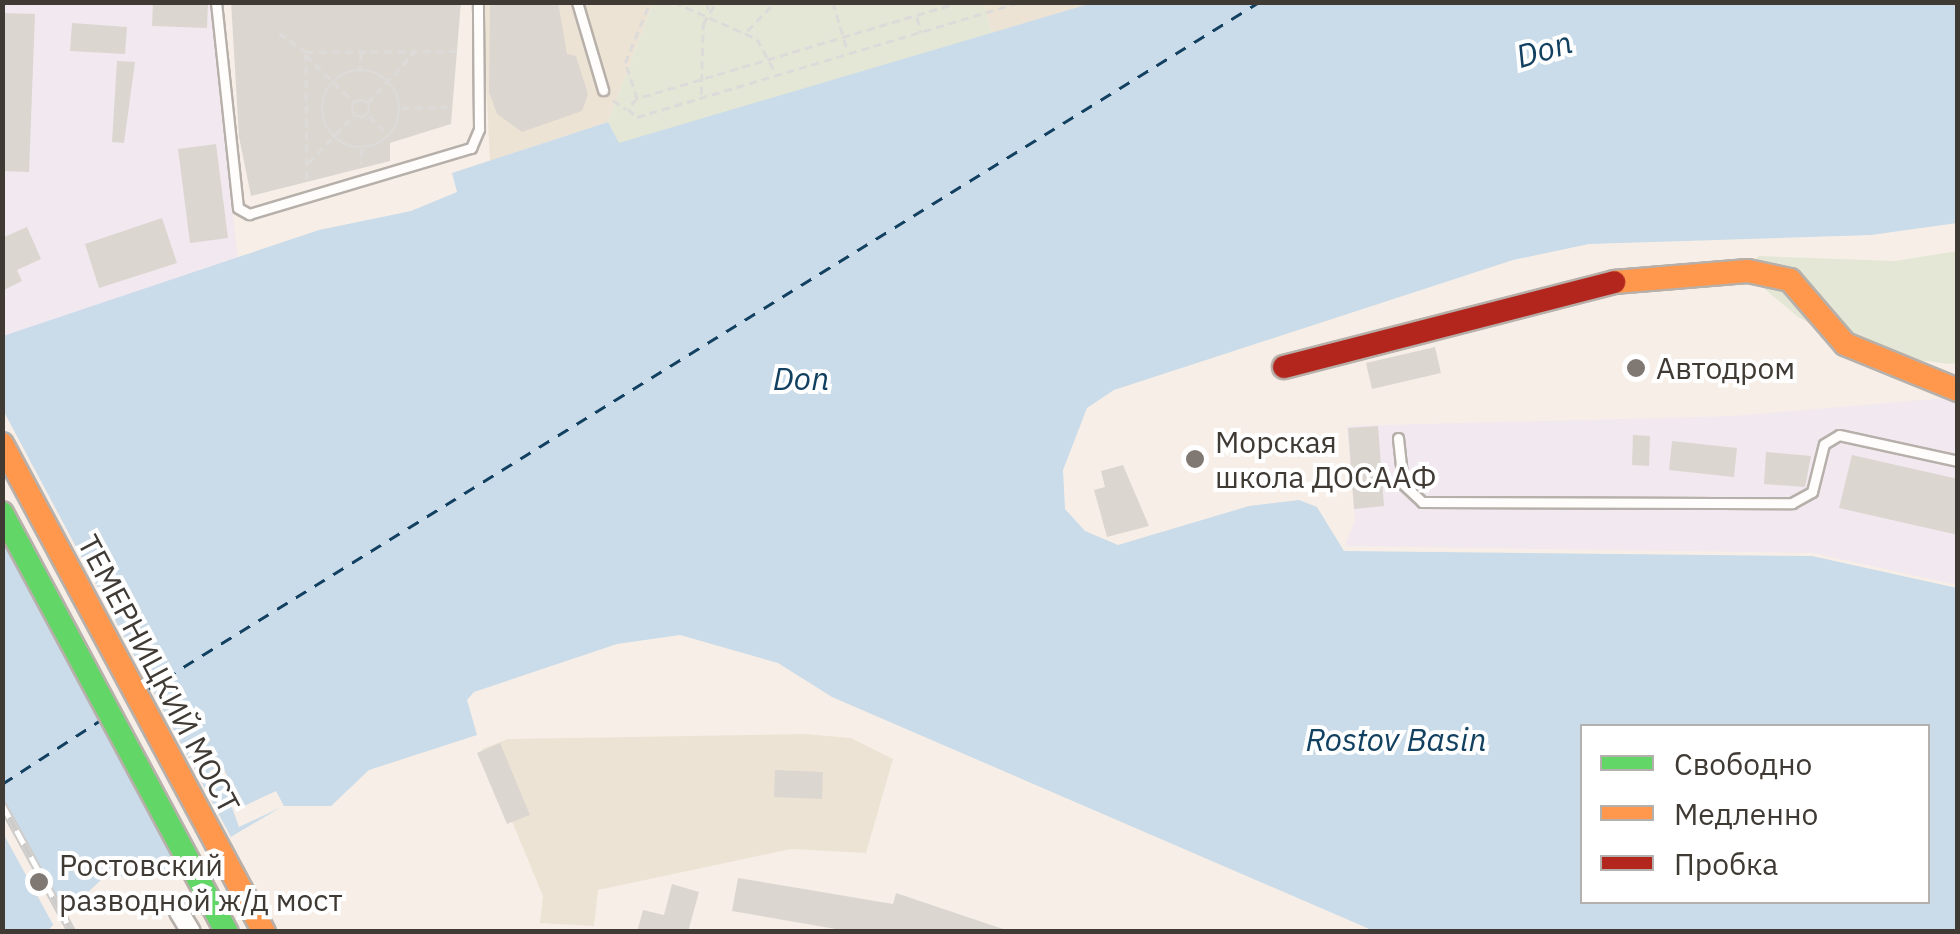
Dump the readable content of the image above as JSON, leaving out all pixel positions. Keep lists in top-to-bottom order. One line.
{"streets":{"main road":["ТЕМЕРНИЦКИЙ МОСТ"]},"water":["Don","Rostov Basin"],"places":["Автодром","Морская школа ДОСААФ","Ростовский разводной ж/д мост"],"legend":["Свободно","Медленно","Пробка"]}
